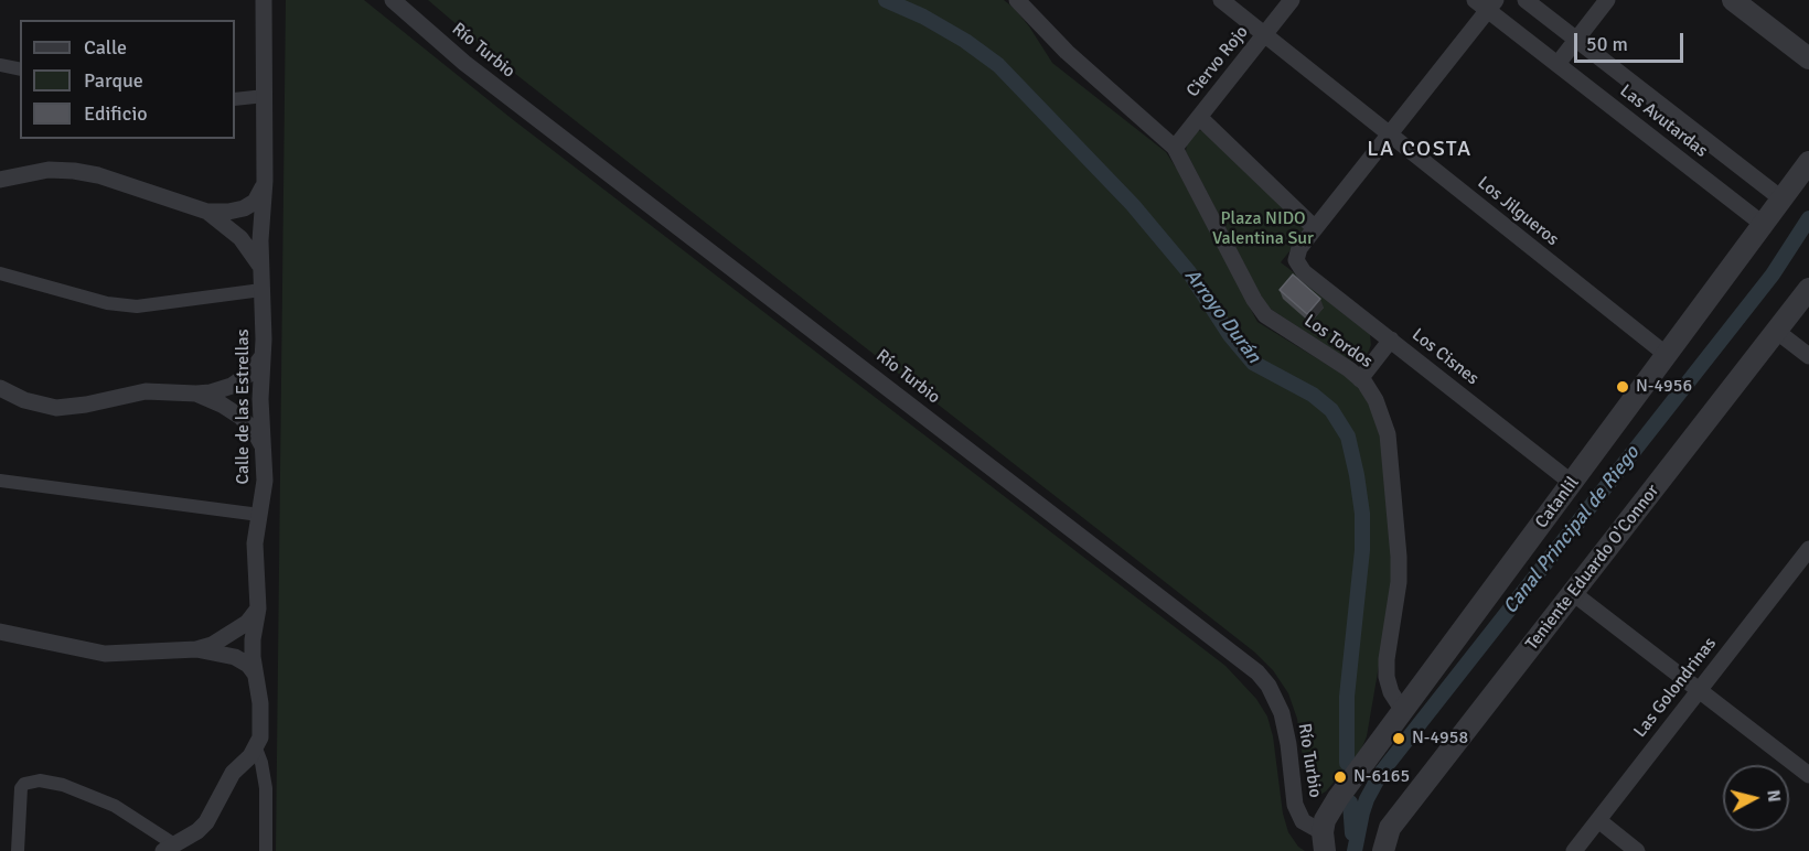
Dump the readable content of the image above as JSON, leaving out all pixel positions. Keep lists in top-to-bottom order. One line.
{"streets":{"street":["Río Turbio","Ciervo Rojo","Las Avutardas","Los Jilgueros","Los Tordos","Los Cisnes","Calle de las Estrellas","Catanlil","Teniente Eduardo O'Connor","Las Golondrinas"]},"crossings":[["Río Turbio","Catanlil"],["Ciervo Rojo","Los Jilgueros"],["Ciervo Rojo","Los Tordos"],["Las Avutardas","Catanlil"],["Los Jilgueros","Catanlil"],["Los Tordos","Catanlil"],["Los Cisnes","Catanlil"]],"districts":["LA COSTA"],"water":["Arroyo Durán","Canal Principal de Riego"],"parks":["Plaza NIDO Valentina Sur"],"places":["N-4956","N-4958","N-6165"],"legend":["Calle","Parque","Edificio"],"scale_bar":"50 m","north":"right"}
